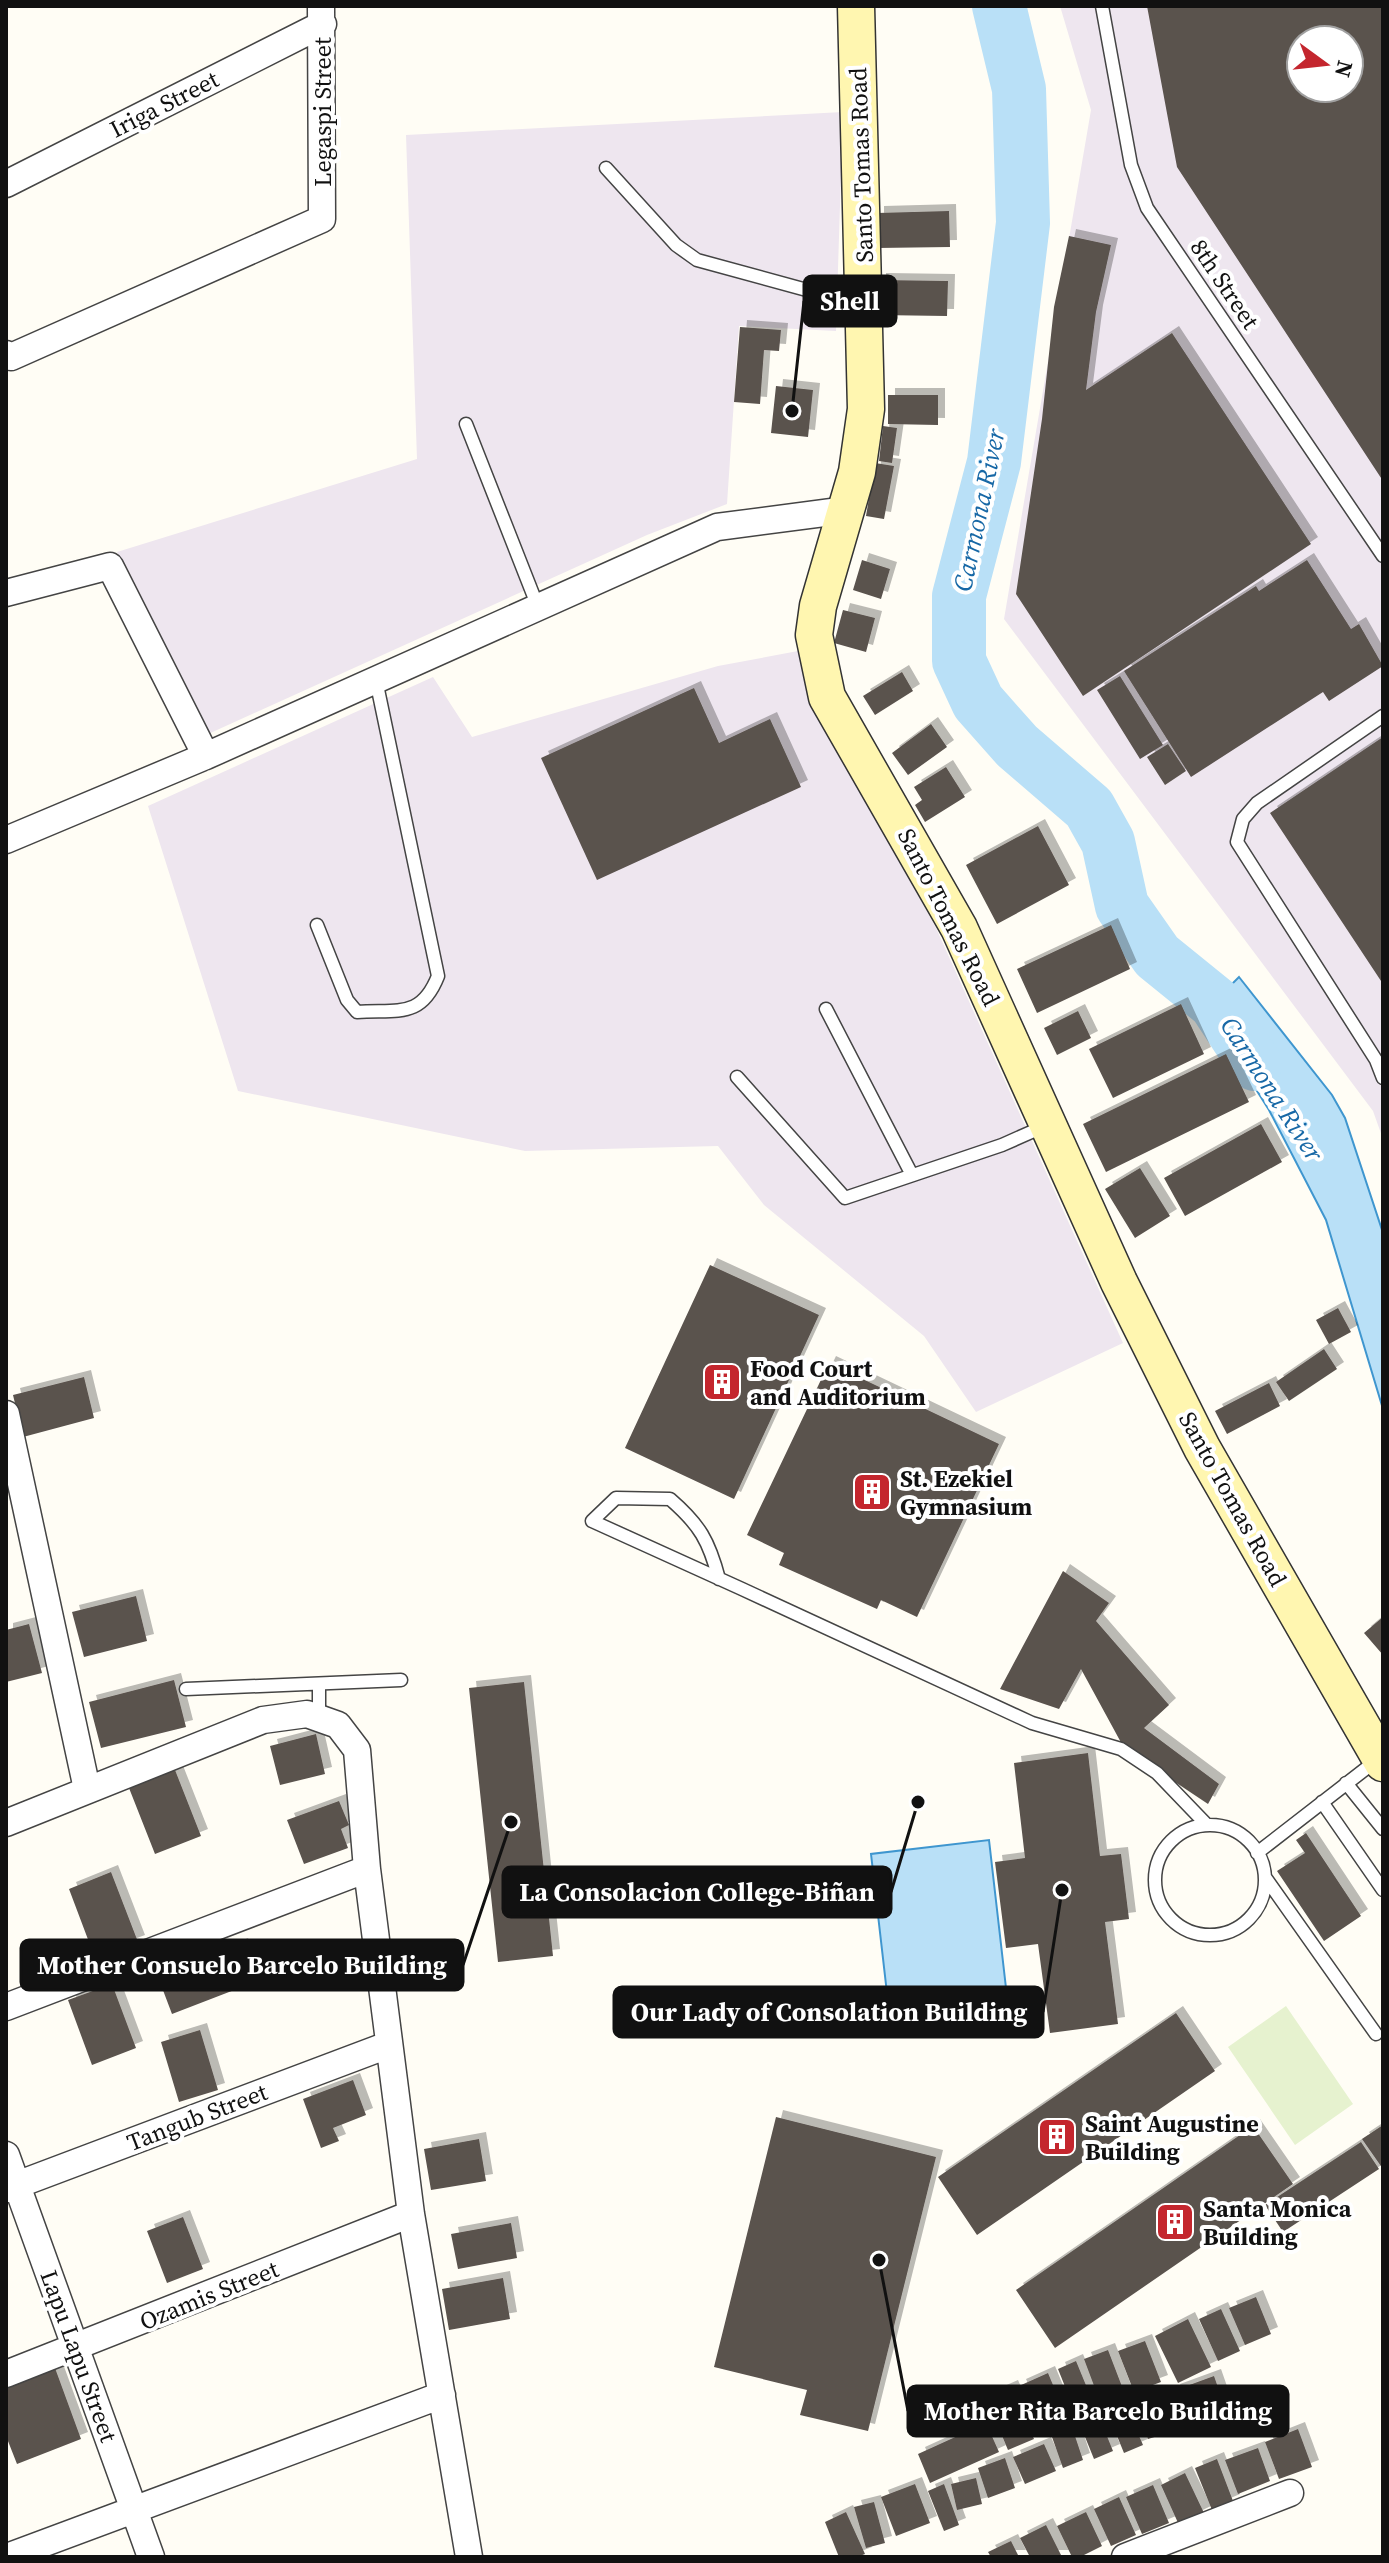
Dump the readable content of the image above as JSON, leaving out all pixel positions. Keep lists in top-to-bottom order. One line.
{"streets":{"street":["Iriga Street","Legaspi Street","Santo Tomas Road","Tangub Street","Ozamis Street","Lapu Lapu Street"],"lane":["8th Street"]},"crossings":[["Iriga Street","Legaspi Street"],["Tangub Street","Lapu Lapu Street"],["Ozamis Street","Lapu Lapu Street"]],"water":["Carmona River"],"places":{"other":["Shell","La Consolacion College-Biñan","Mother Consuelo Barcelo Building","Our Lady of Consolation Building","Mother Rita Barcelo Building"],"building":["Food Court and Auditorium","St. Ezekiel Gymnasium","Saint Augustine Building","Santa Monica Building"]},"north":"right"}
